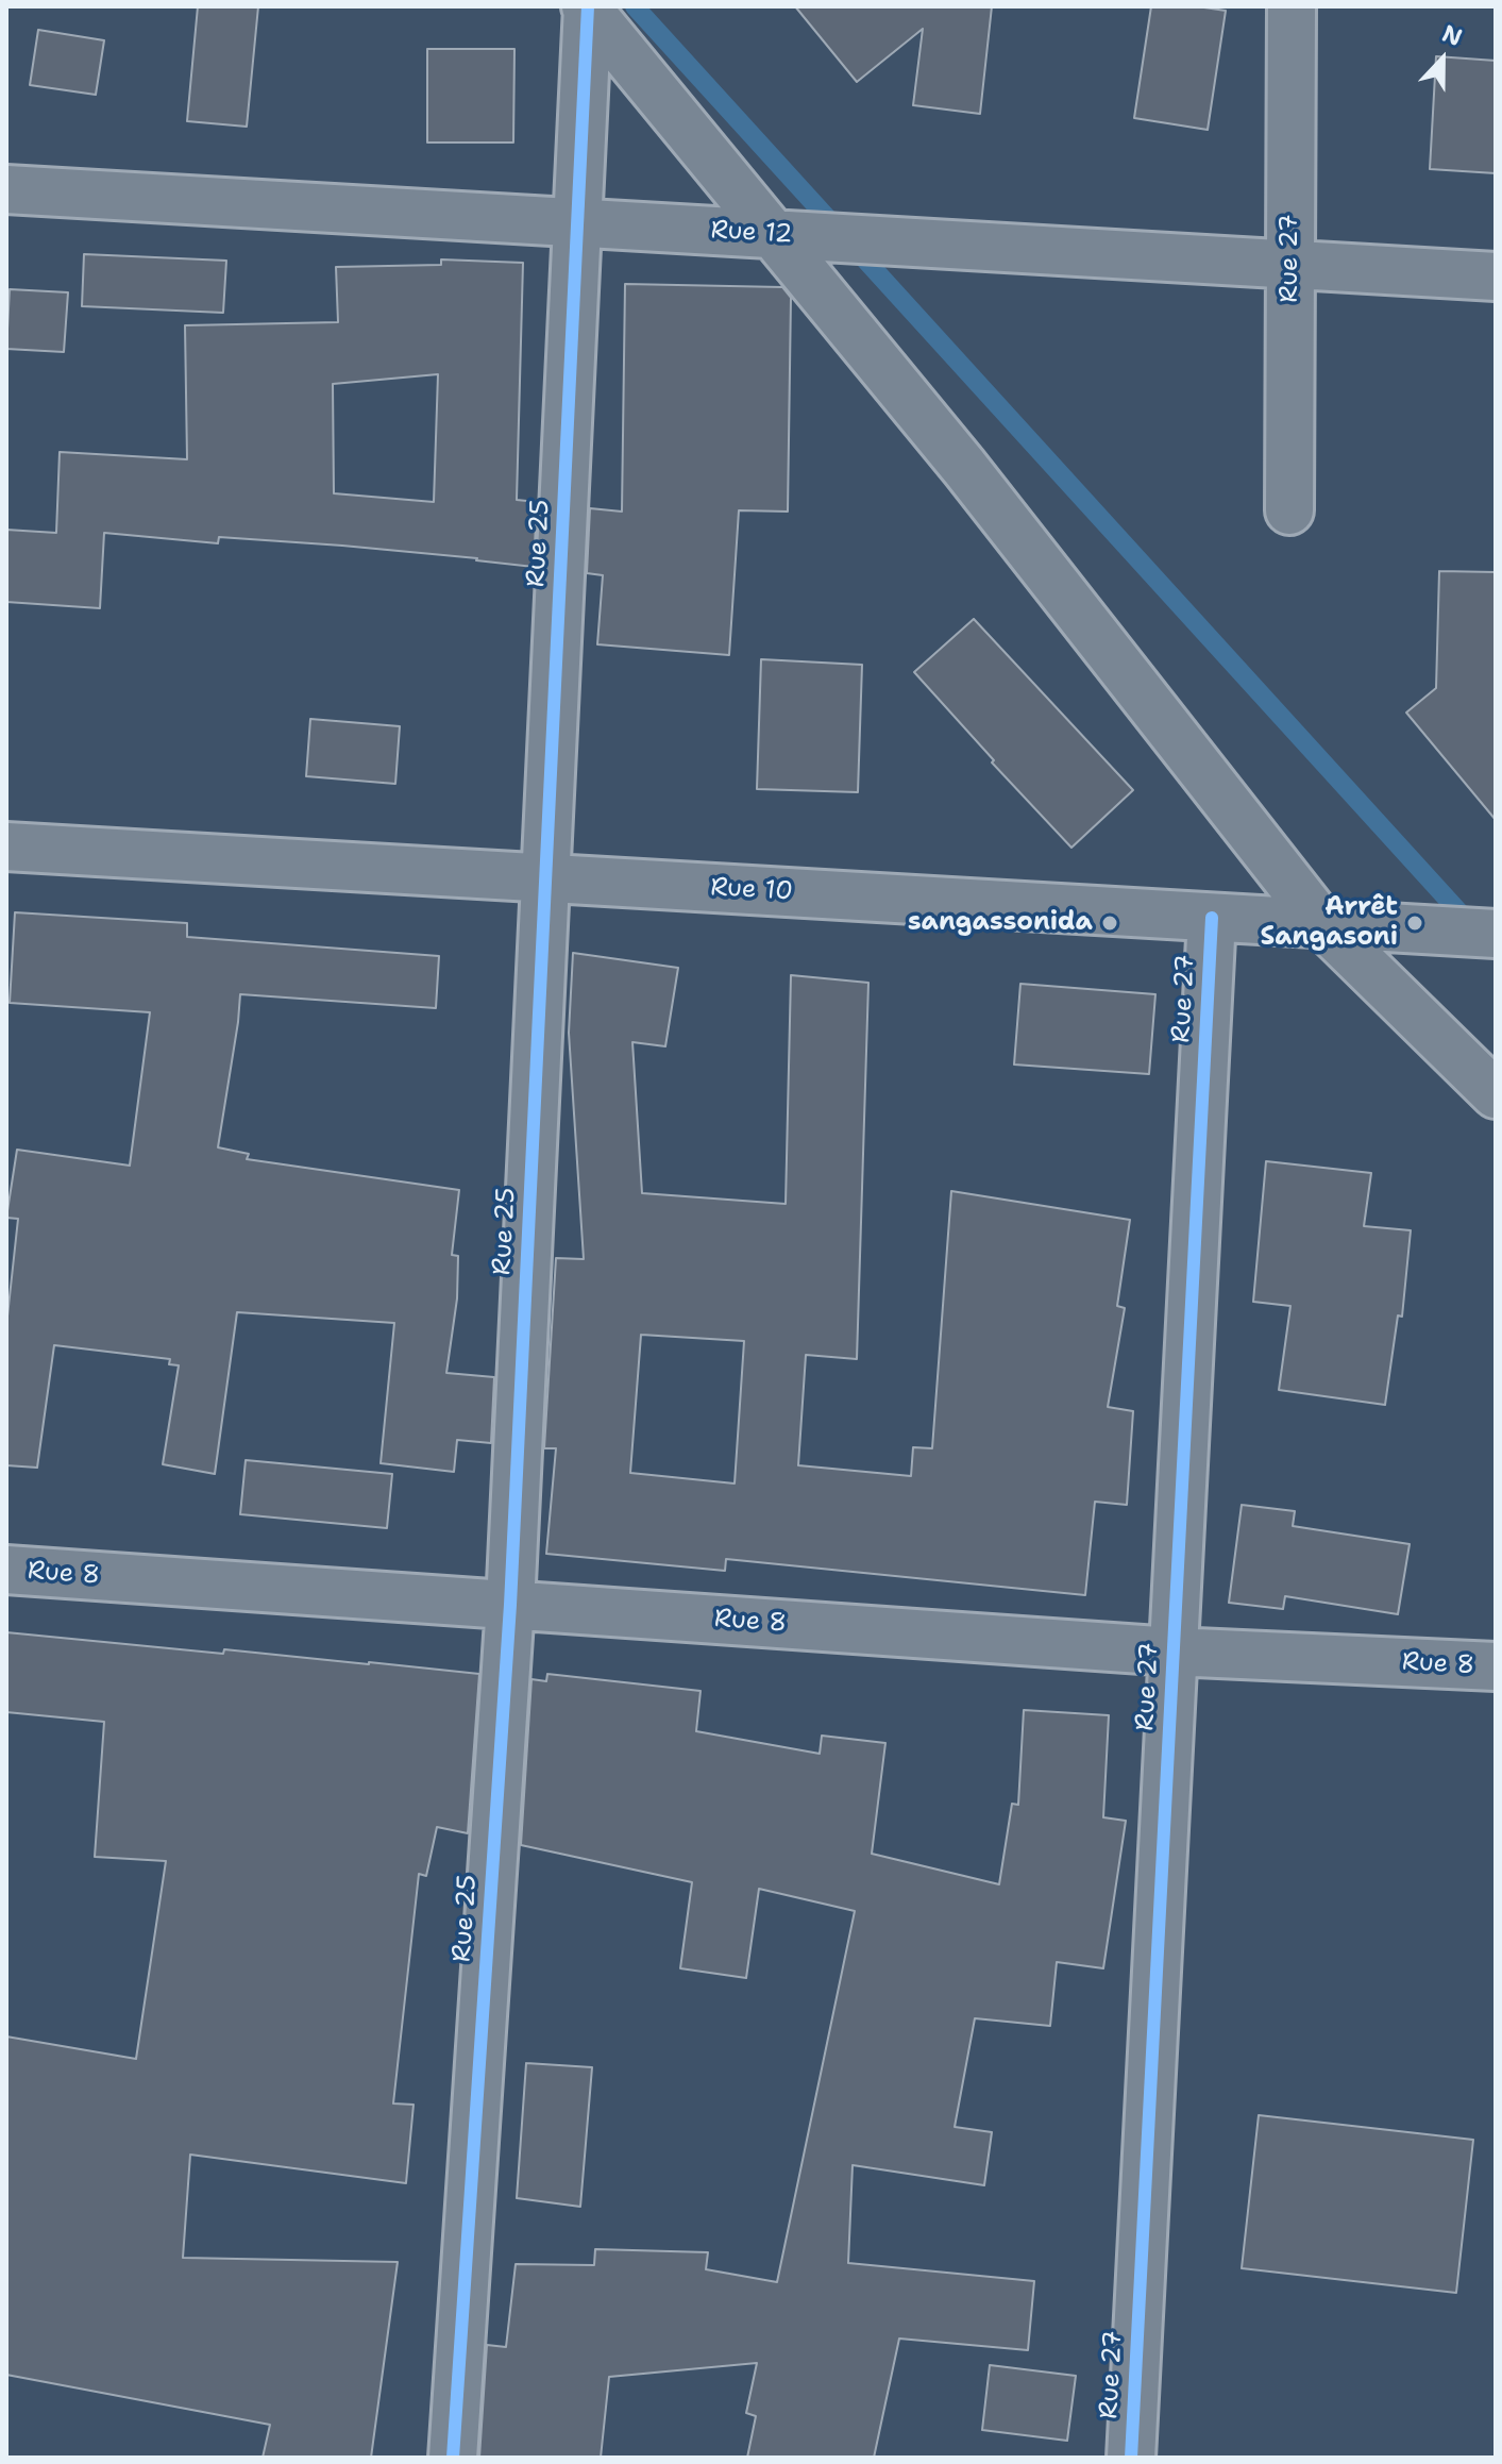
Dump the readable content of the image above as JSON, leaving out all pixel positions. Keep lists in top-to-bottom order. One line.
{"streets":{"street":["Rue 12","Rue 27","Rue 25","Rue 10","Rue 8"]},"crossings":[["Rue 12","Rue 27"],["Rue 12","Rue 25"],["Rue 27","Rue 10"],["Rue 27","Rue 8"],["Rue 25","Rue 10"],["Rue 25","Rue 8"]],"places":["sangassonida","Arrêt Sangasoni"],"north":"top"}
